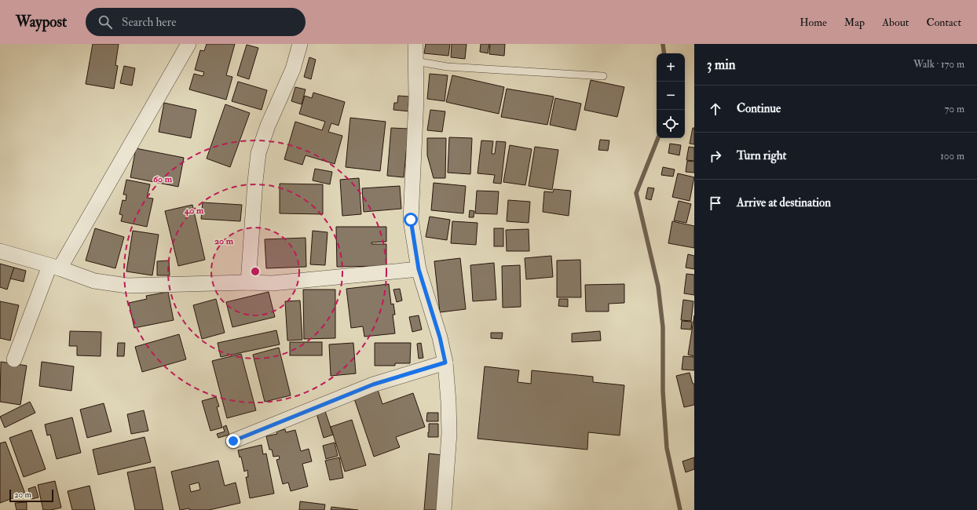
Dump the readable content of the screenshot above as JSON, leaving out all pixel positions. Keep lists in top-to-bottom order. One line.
{"scale_bar":"20 m","page":{"header":"Waypost","search":"Search here","nav":["Home","Map","About","Contact"],"heading":["3 min","Walk · 170 m"],"map_buttons":["+","−"],"list":[["Continue","70 m"],["Turn right","100 m"],"Arrive at destination"],"scale":"20 m"},"rings":["60 m","40 m","20 m"]}
